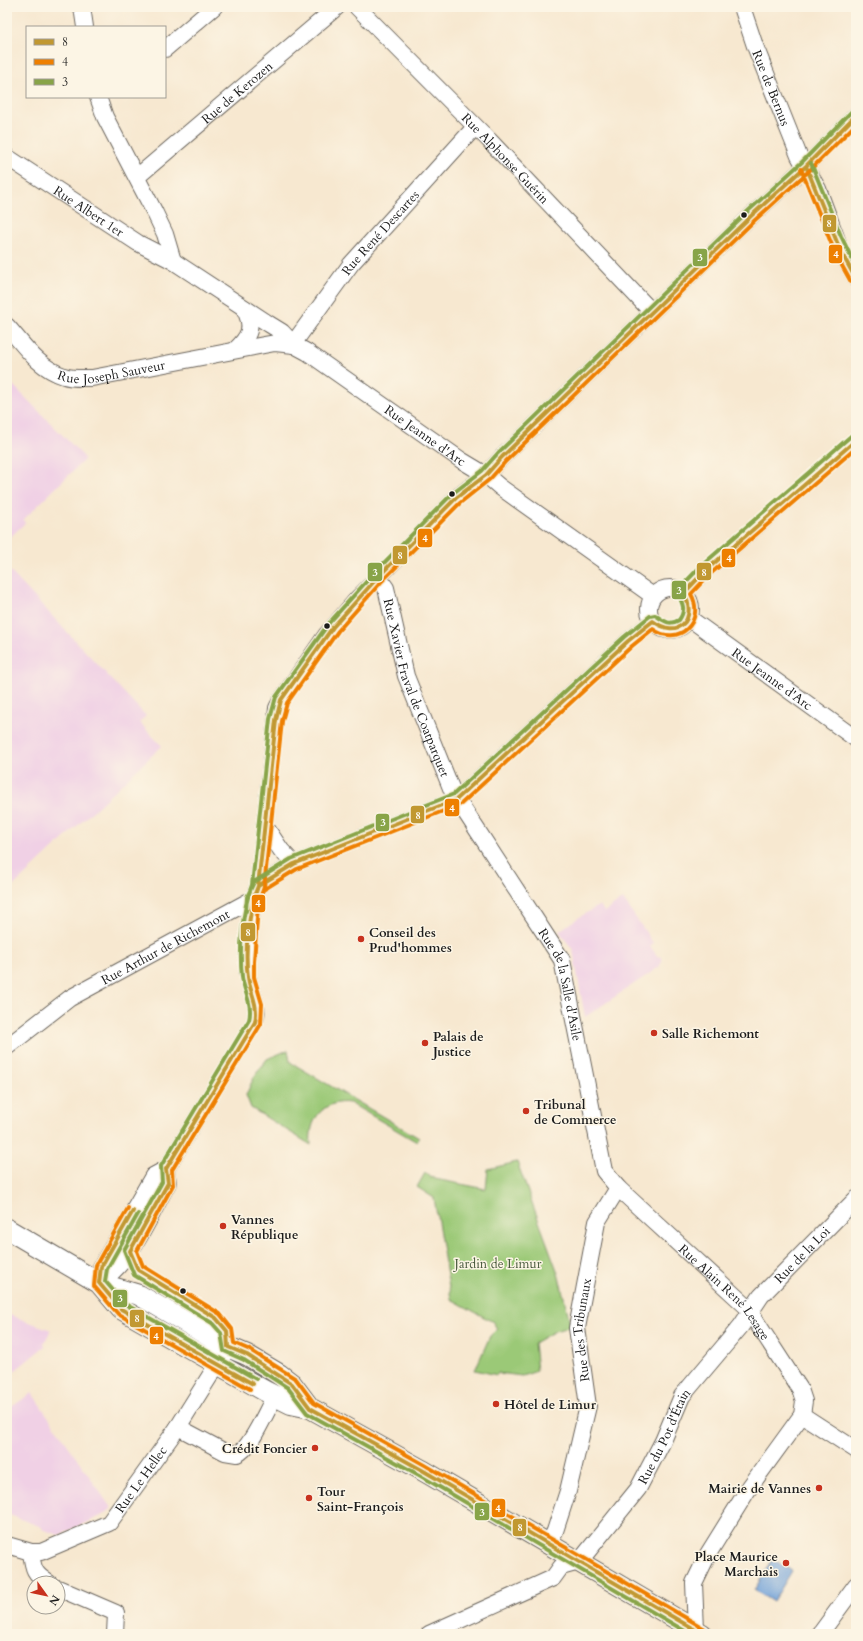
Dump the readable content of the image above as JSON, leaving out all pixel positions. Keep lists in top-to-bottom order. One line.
{"streets":{"street":["Rue de Bernus","Rue de Kerozen","Rue Alphonse Guérin","Rue Albert 1er","Rue René Descartes","Rue Joseph Sauveur","Rue Jeanne d'Arc","Rue Xavier Fraval de Coatparquet","Rue Arthur de Richemont","Rue de la Salle d'Asile","Rue de la Loi","Rue Alain René Lesage","Rue des Tribunaux","Rue du Pot d'Étain","Rue Le Hellec"]},"crossings":[["Rue Alphonse Guérin","Rue René Descartes"],["Rue Albert 1er","Rue René Descartes"],["Rue Albert 1er","Rue Joseph Sauveur"],["Rue Albert 1er","Rue Jeanne d'Arc"],["Rue René Descartes","Rue Joseph Sauveur"],["Rue René Descartes","Rue Jeanne d'Arc"],["Rue Joseph Sauveur","Rue Jeanne d'Arc"],["Rue Jeanne d'Arc","Rue Arthur de Richemont"],["Rue Xavier Fraval de Coatparquet","Rue Arthur de Richemont"],["Rue Xavier Fraval de Coatparquet","Rue de la Salle d'Asile"],["Rue Arthur de Richemont","Rue de la Salle d'Asile"],["Rue de la Salle d'Asile","Rue Alain René Lesage"],["Rue de la Salle d'Asile","Rue des Tribunaux"],["Rue de la Loi","Rue Alain René Lesage"],["Rue de la Loi","Rue du Pot d'Étain"],["Rue Alain René Lesage","Rue des Tribunaux"],["Rue Alain René Lesage","Rue du Pot d'Étain"]],"parks":["Jardin de Limur"],"places":["Conseil des Prud'hommes","Salle Richemont","Palais de Justice","Tribunal de Commerce","Vannes République","Hôtel de Limur","Crédit Foncier","Mairie de Vannes","Tour Saint-François","Place Maurice Marchais"],"lines":["transit line 3","transit line 8","transit line 4"],"legend":["8","4","3"],"north":"bottom right"}
